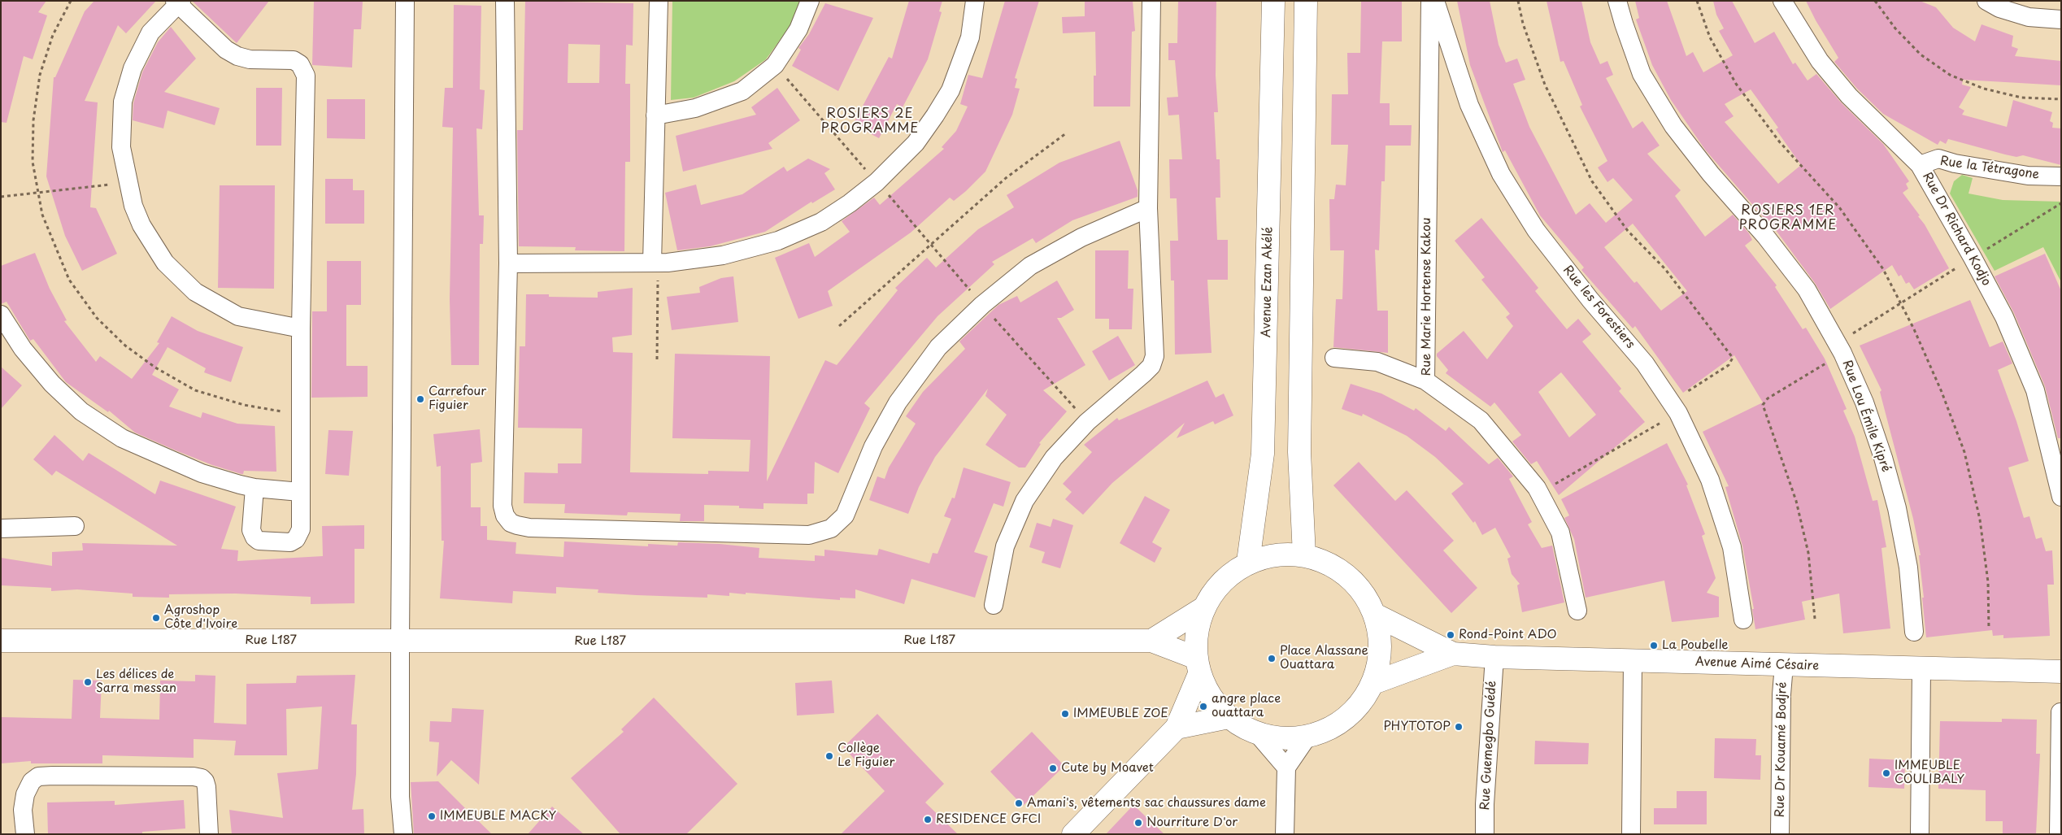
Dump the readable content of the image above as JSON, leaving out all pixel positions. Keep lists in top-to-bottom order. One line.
{"streets":{"street":["Rue la Tétragone","Rue Dr Richard Kodjo","Avenue Ezan Akélé","Rue Marie Hortense Kakou","Rue les Forestiers","Rue Lou Émile Kipré","Rue L187","Avenue Aimé Césaire","Rue Guemegbo Guédé","Rue Dr Kouamé Bodjré"]},"crossings":[["Rue la Tétragone","Rue Dr Richard Kodjo"],["Avenue Aimé Césaire","Rue Guemegbo Guédé"],["Avenue Aimé Césaire","Rue Dr Kouamé Bodjré"]],"districts":["ROSIERS 2E PROGRAMME","ROSIERS 1ER PROGRAMME"],"places":["Carrefour Figuier","Agroshop Côte d'Ivoire","Rond-Point ADO","La Poubelle","Place Alassane Ouattara","Les délices de Sarra messan","angre place ouattara","IMMEUBLE ZOE","PHYTOTOP","Collège Le Figuier","Cute by Moavet","IMMEUBLE COULIBALY","Amani's, vêtements sac chaussures dame","IMMEUBLE MACKY","RESIDENCE GFCI","Nourriture D'or"]}
